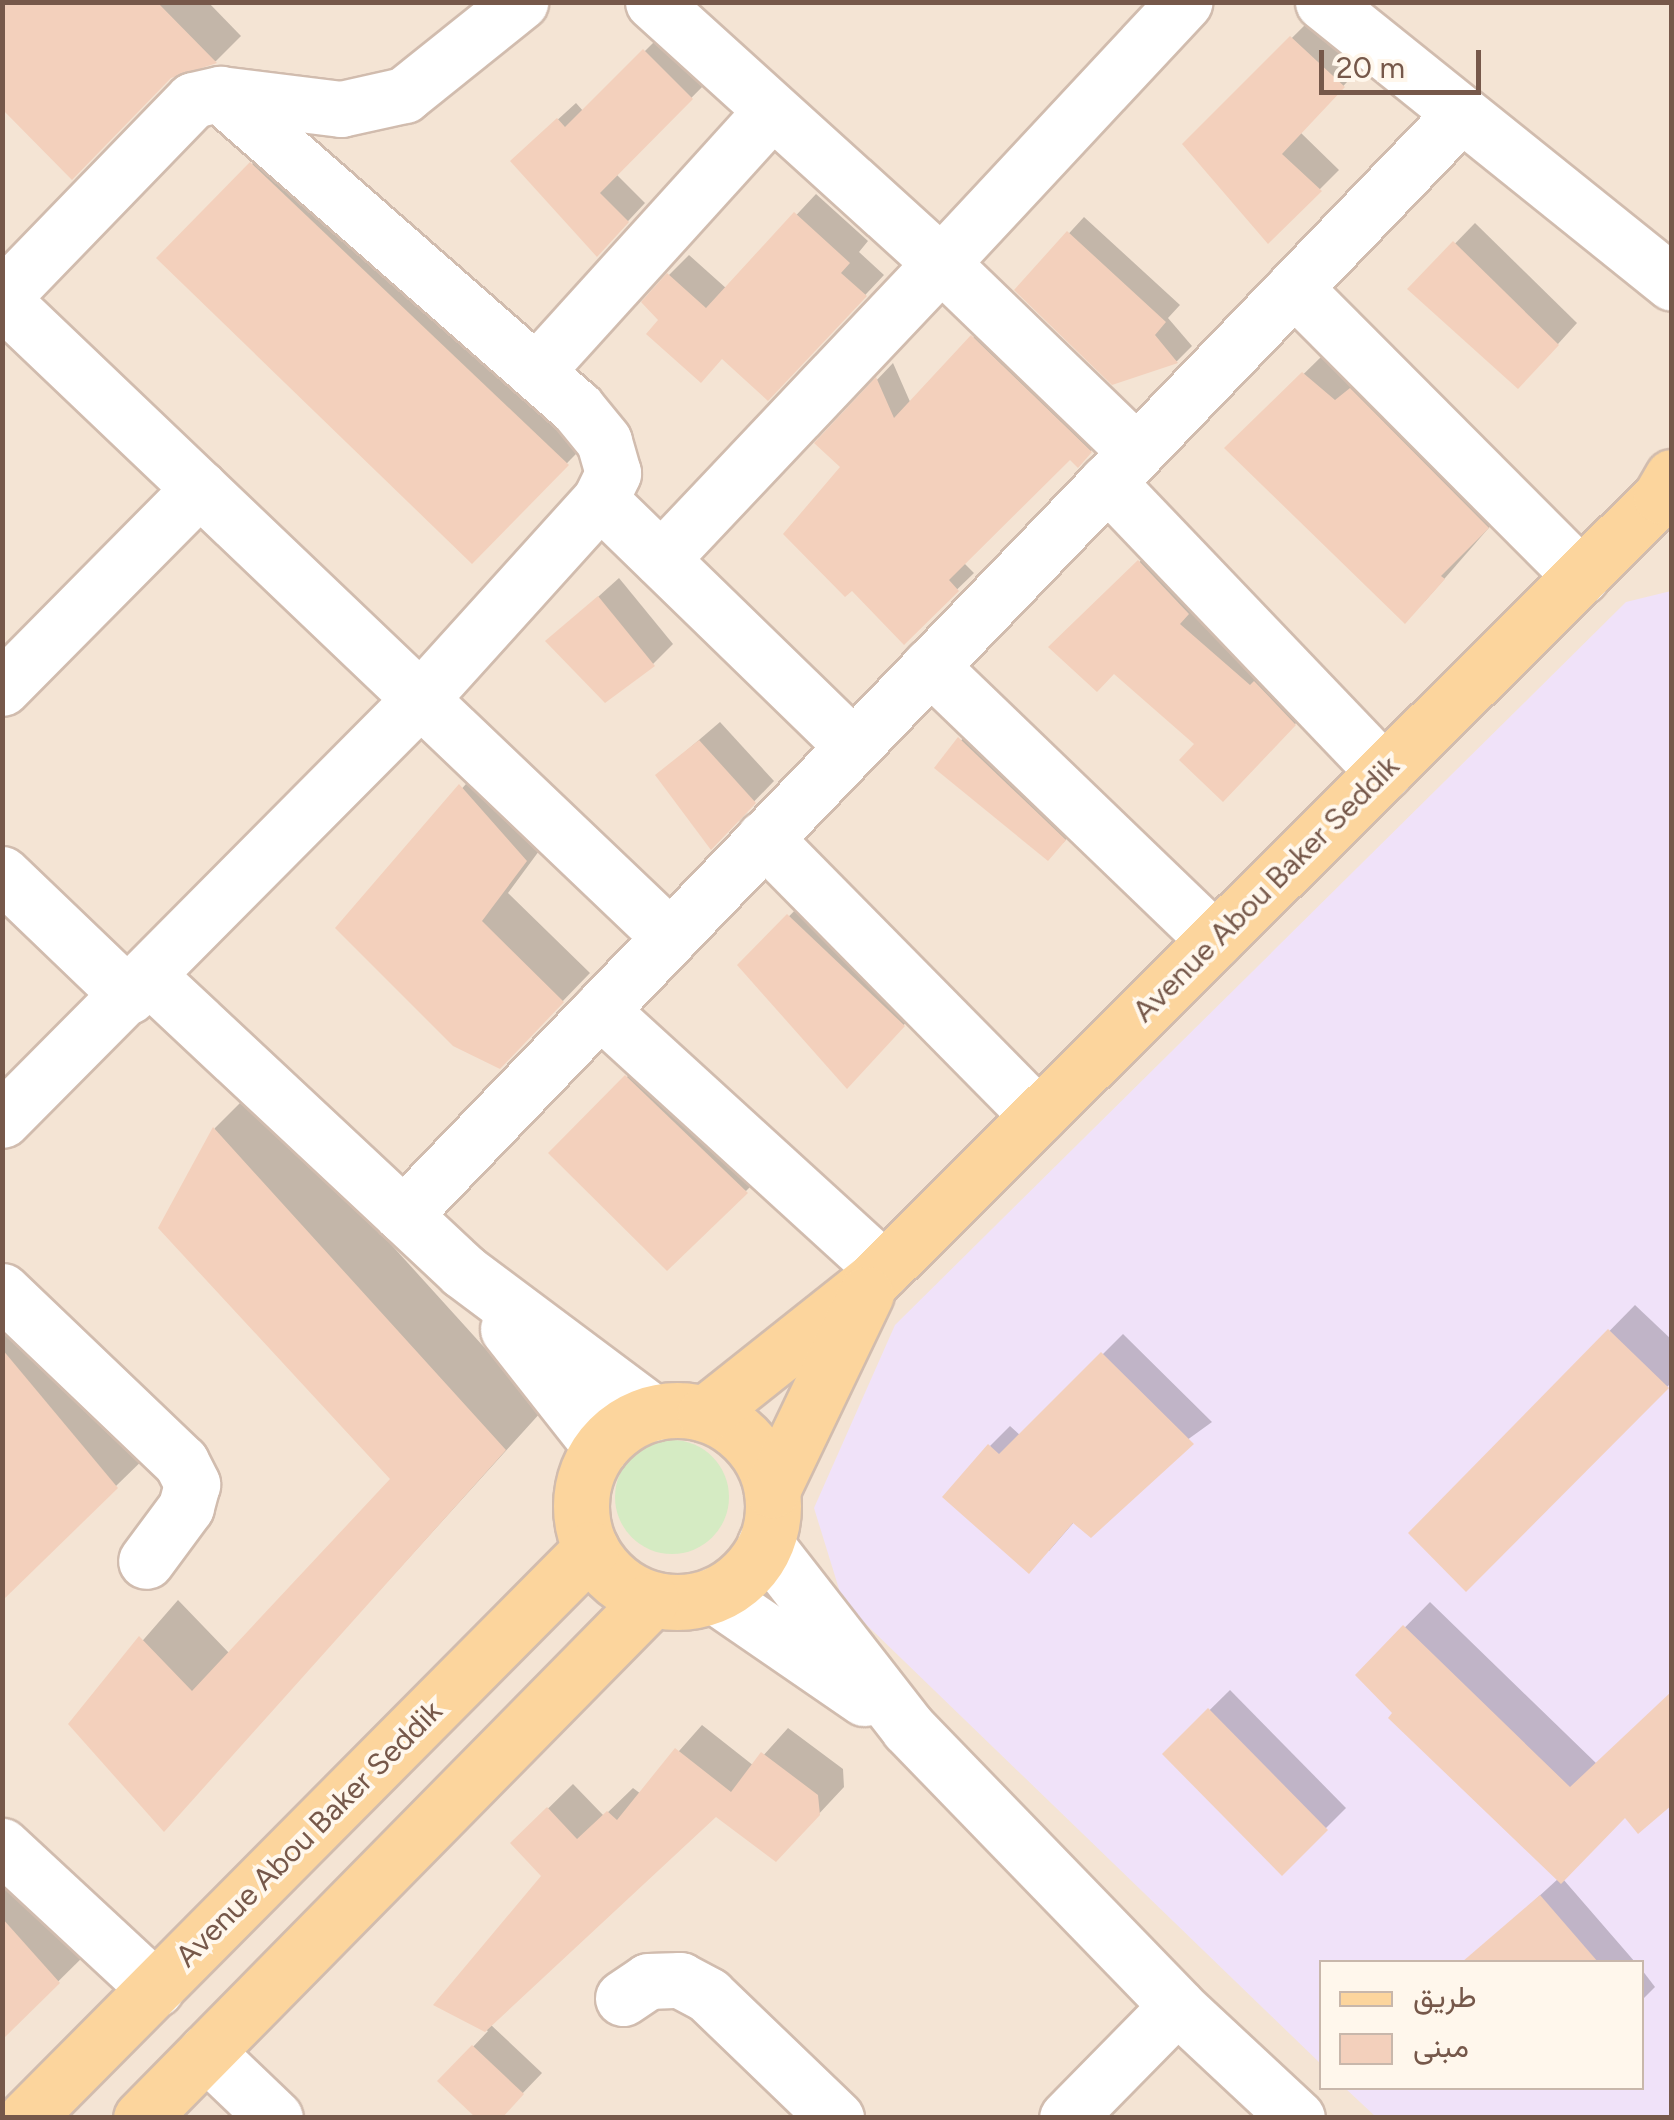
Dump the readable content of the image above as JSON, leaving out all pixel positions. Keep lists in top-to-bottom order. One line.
{"streets":{"main road":["Avenue Abou Baker Seddik"]},"legend":["طريق","مبنى"],"scale_bar":"20 m"}
